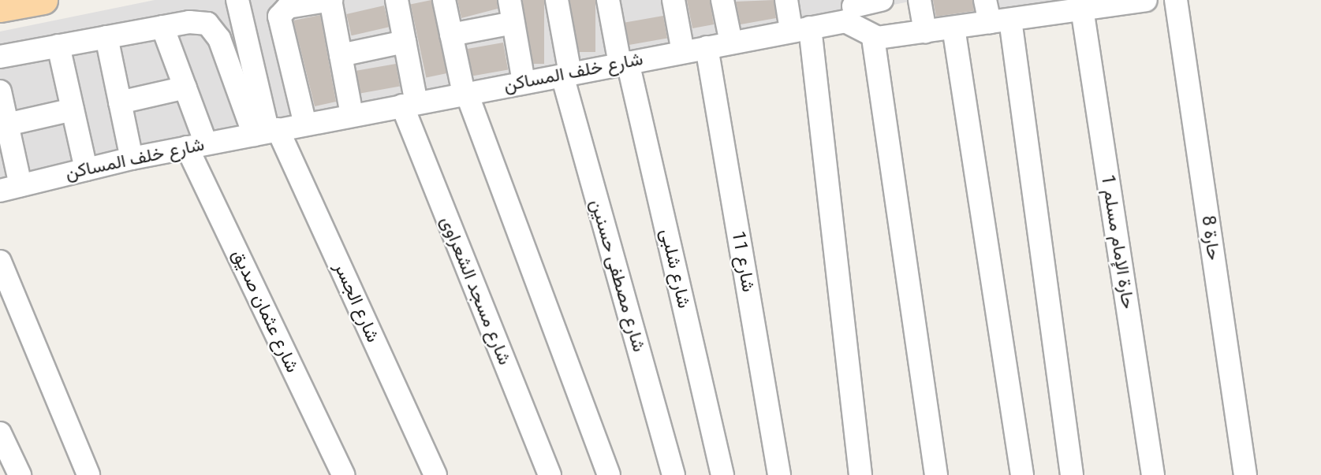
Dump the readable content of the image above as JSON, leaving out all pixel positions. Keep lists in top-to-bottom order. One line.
{"streets":{"street":["شارع خلف المساكن","حارة 8","حارة الإمام مسلم 1","شارع 11","شارع شلبى","شارع مصطفى حسنين","شارع مسجد الشعراوى","شارع الجسر","شارع عثمان صديق"]},"crossings":[["شارع خلف المساكن","حارة الإمام مسلم 1"],["شارع خلف المساكن","شارع 11"],["شارع خلف المساكن","شارع شلبى"],["شارع خلف المساكن","شارع مصطفى حسنين"],["شارع خلف المساكن","شارع مسجد الشعراوى"],["شارع خلف المساكن","شارع الجسر"],["شارع خلف المساكن","شارع عثمان صديق"]]}
